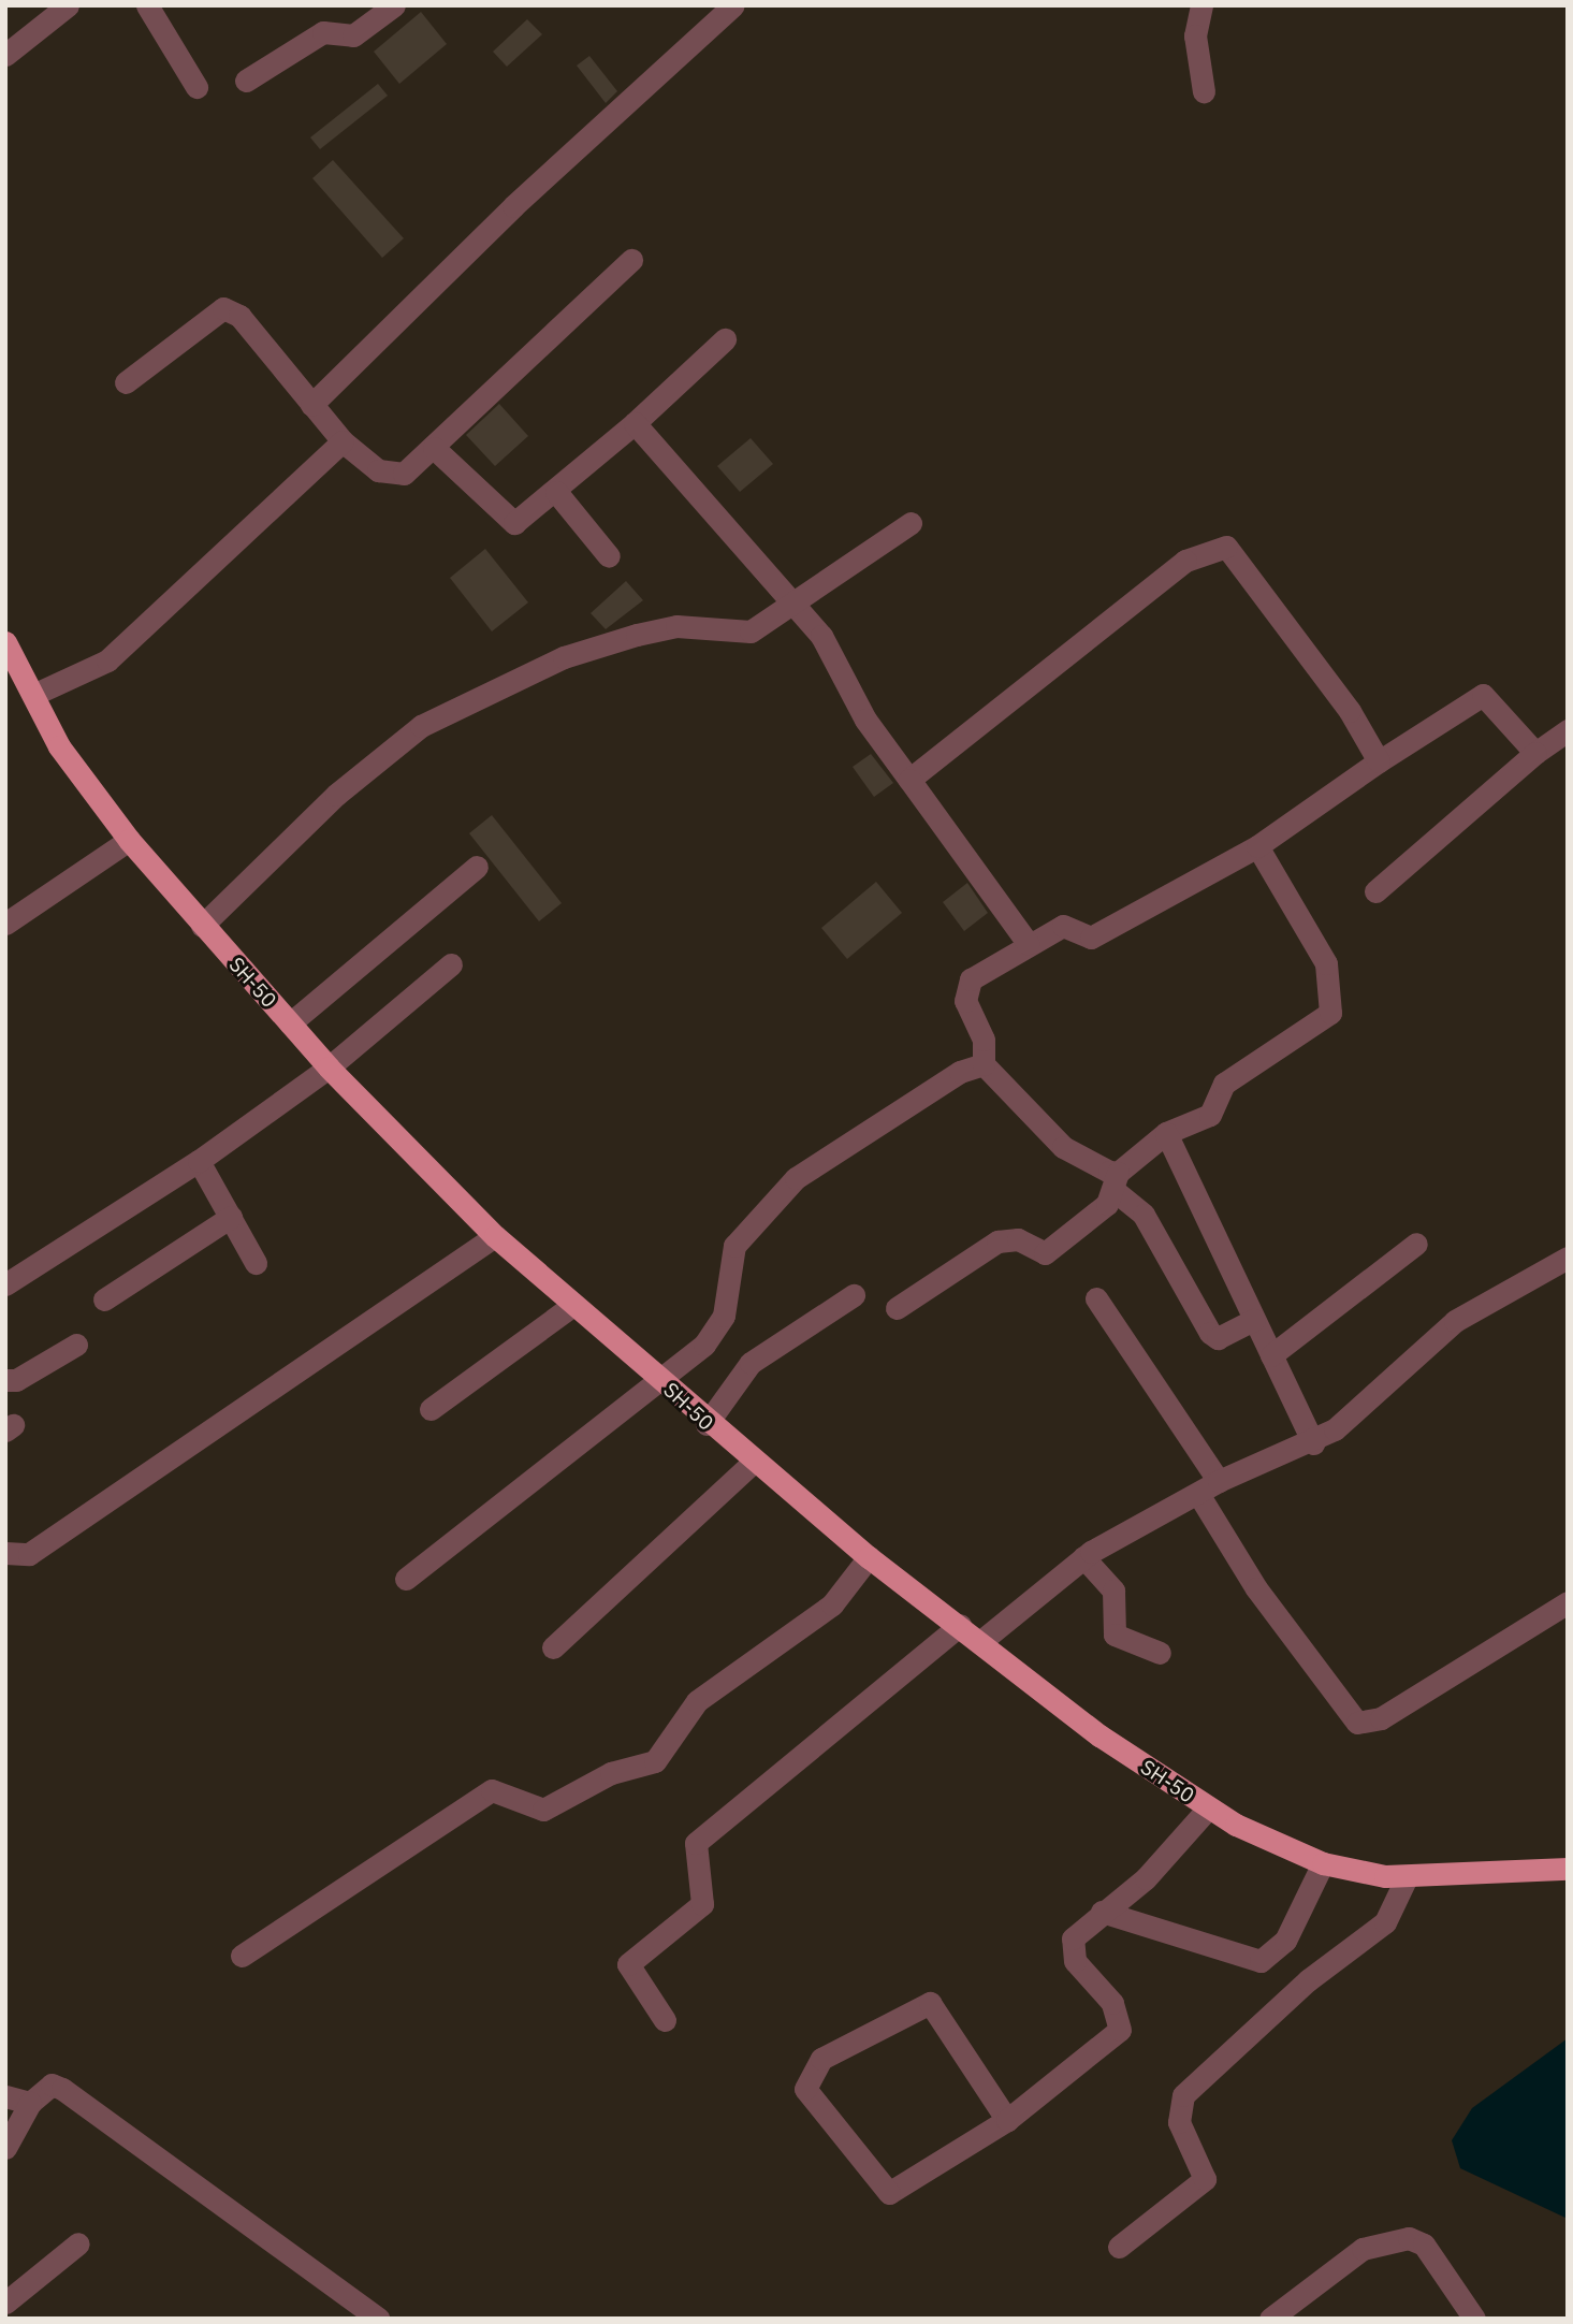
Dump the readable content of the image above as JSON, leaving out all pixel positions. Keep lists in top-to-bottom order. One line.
{"streets":{"highway":["SH-50"]}}
